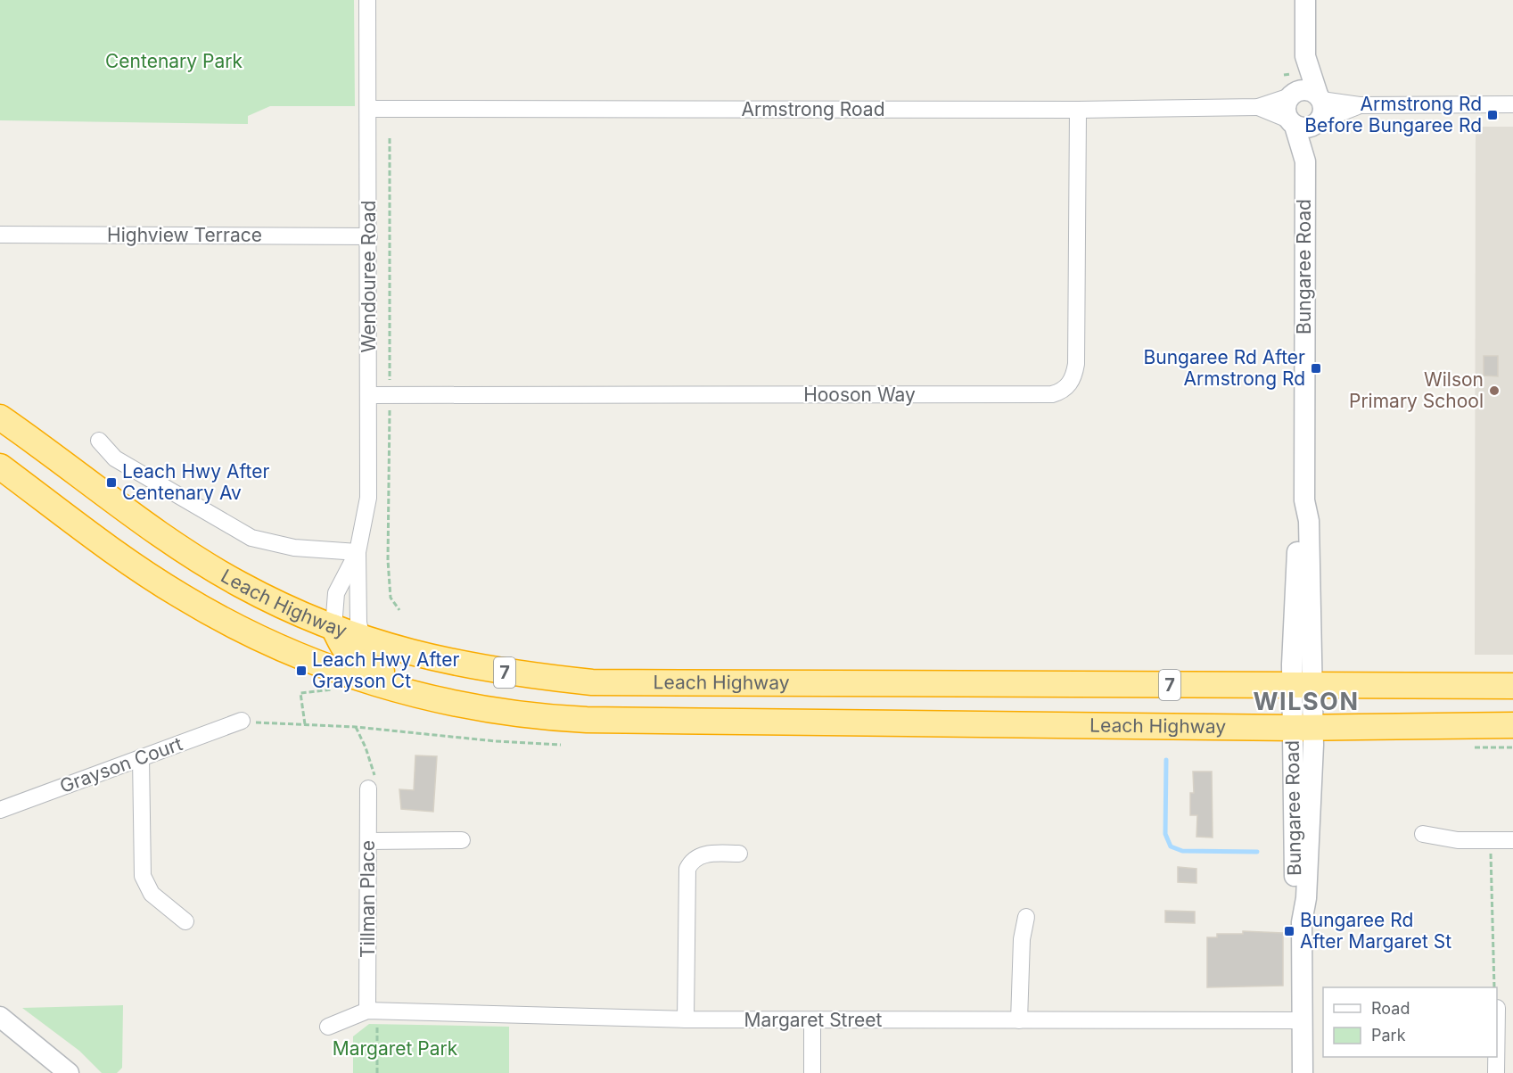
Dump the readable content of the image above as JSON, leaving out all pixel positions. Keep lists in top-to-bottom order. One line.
{"streets":{"highway":["Leach Highway","7"],"street":["Armstrong Road","Highview Terrace","Bungaree Road","Wendouree Road","Hooson Way","Grayson Court","Tillman Place","Margaret Street"]},"crossings":[["Armstrong Road","Bungaree Road"],["Armstrong Road","Wendouree Road"],["Armstrong Road","Hooson Way"],["Highview Terrace","Wendouree Road"],["Bungaree Road","Leach Highway"],["Bungaree Road","Margaret Street"],["Wendouree Road","Hooson Way"],["Wendouree Road","Leach Highway"],["Tillman Place","Margaret Street"]],"districts":["WILSON"],"parks":["Centenary Park","Margaret Park"],"places":{"transit":["Armstrong Rd Before Bungaree Rd","Bungaree Rd After Armstrong Rd","Leach Hwy After Centenary Av","Leach Hwy After Grayson Ct","Bungaree Rd After Margaret St"],"other":["Wilson Primary School"]},"legend":["Road","Park"]}
